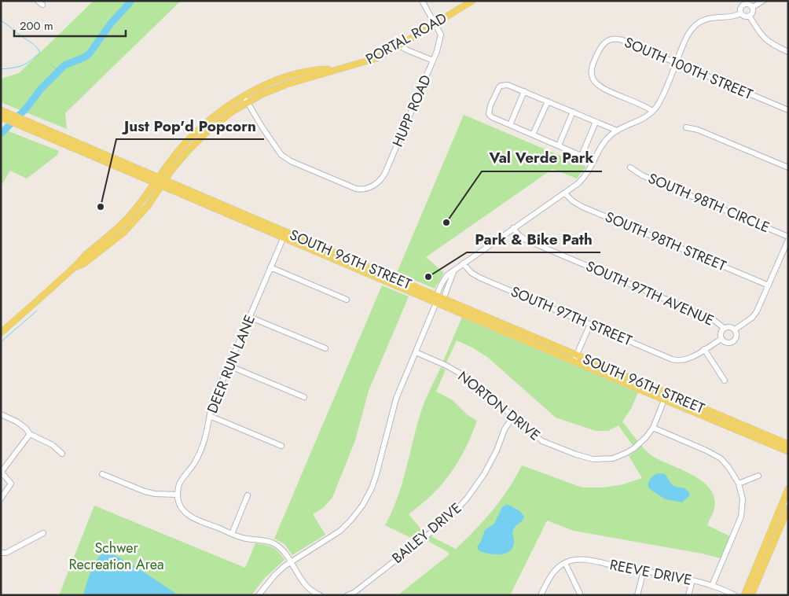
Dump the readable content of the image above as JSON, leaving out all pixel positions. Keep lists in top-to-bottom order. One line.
{"streets":{"main road":["PORTAL ROAD","SOUTH 96TH STREET"],"street":["SOUTH 100TH STREET","HUPP ROAD","SOUTH 98TH CIRCLE","SOUTH 98TH STREET","SOUTH 97TH AVENUE","SOUTH 97TH STREET","DEER RUN LANE","NORTON DRIVE","BAILEY DRIVE","REEVE DRIVE"]},"crossings":[["PORTAL ROAD","HUPP ROAD"],["PORTAL ROAD","SOUTH 96TH STREET"],["SOUTH 96TH STREET","DEER RUN LANE"],["SOUTH 96TH STREET","NORTON DRIVE"],["NORTON DRIVE","BAILEY DRIVE"]],"parks":["Schwer Recreation Area"],"places":["Just Pop'd Popcorn","Val Verde Park","Park & Bike Path"],"scale_bar":"200 m"}
